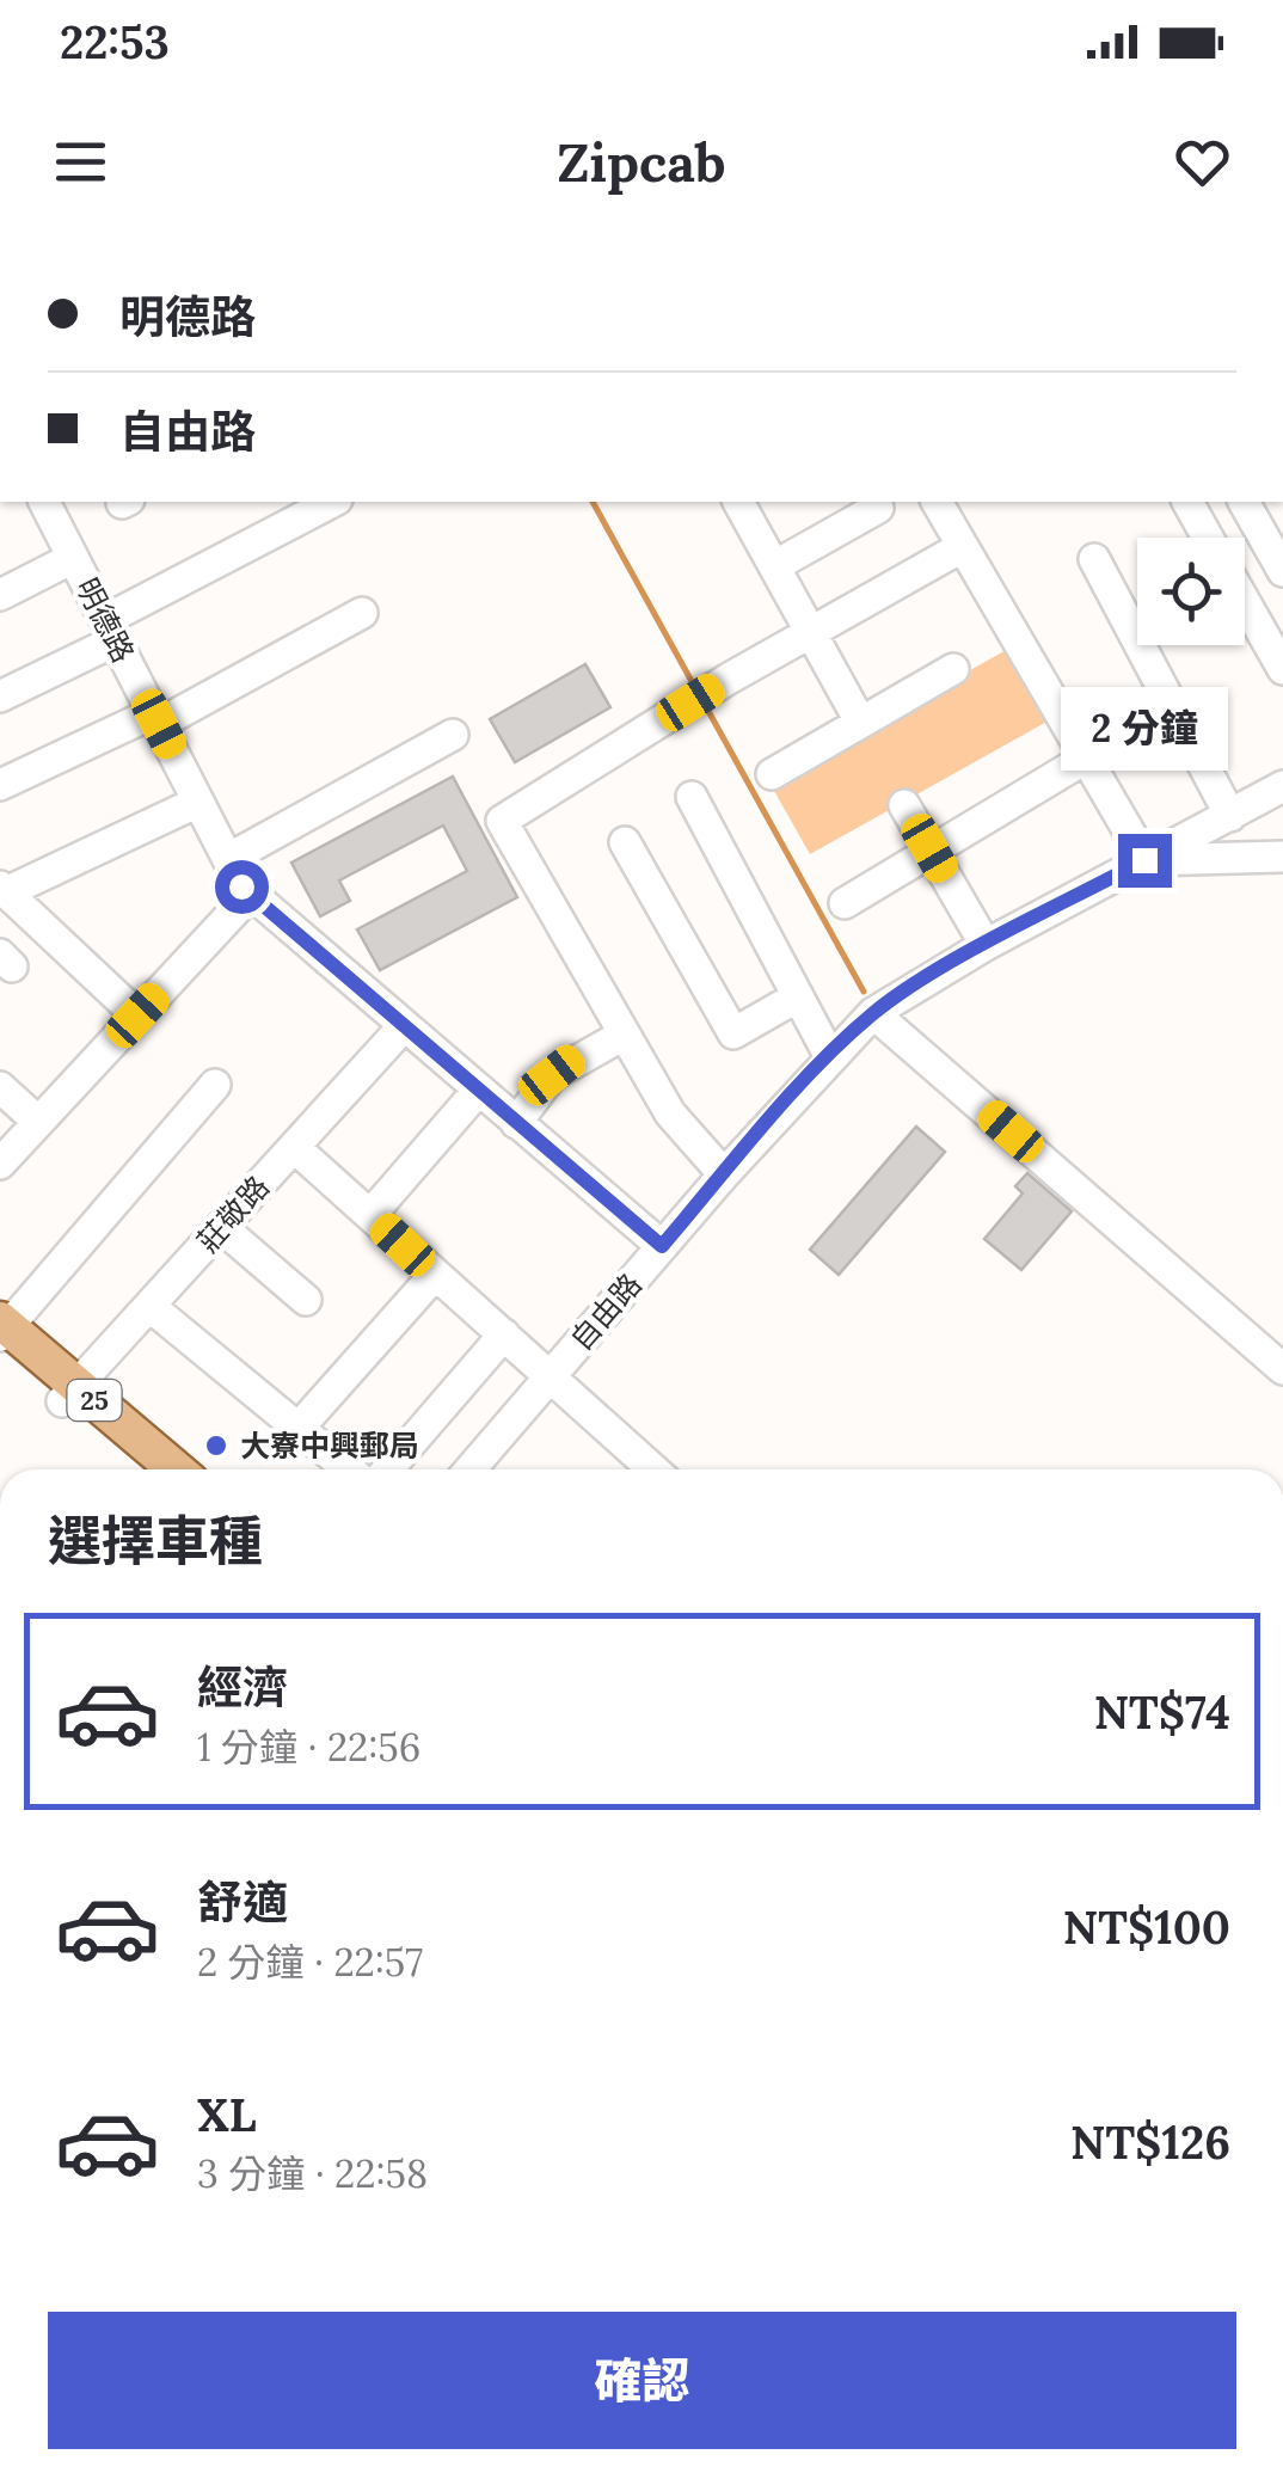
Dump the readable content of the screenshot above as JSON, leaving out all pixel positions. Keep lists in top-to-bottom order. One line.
{"streets":{"main road":["25"],"street":["明德路","莊敬路","自由路"]},"crossings":[["明德路","莊敬路"],["明德路","自由路"],["莊敬路","25"]],"places":["大寮中興郵局"],"page":{"status":"22:53","header":"Zipcab","banner":["明德路","自由路"],"bubble":"2 分鐘","heading":"選擇車種","list":[{"name":"經濟","note":"1 分鐘 · 22:56","value":"NT$74"},{"name":"舒適","note":"2 分鐘 · 22:57","value":"NT$100"},{"name":"XL","note":"3 分鐘 · 22:58","value":"NT$126"}],"buttons":"確認"}}
